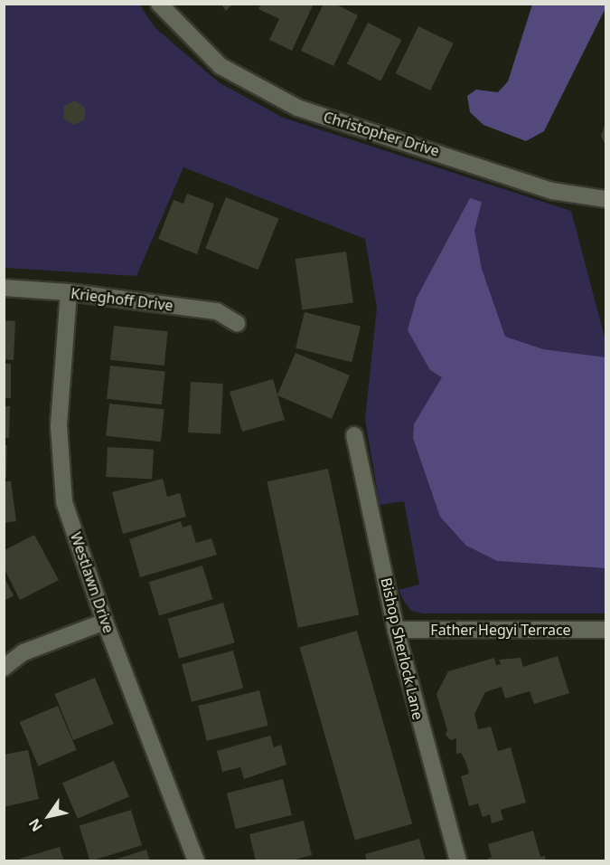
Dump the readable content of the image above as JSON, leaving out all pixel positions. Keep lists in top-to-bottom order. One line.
{"streets":{"street":["Christopher Drive","Krieghoff Drive","Westlawn Drive","Father Hegyi Terrace","Bishop Sherlock Lane"]},"crossings":[["Krieghoff Drive","Westlawn Drive"],["Father Hegyi Terrace","Bishop Sherlock Lane"]],"north":"bottom left"}
